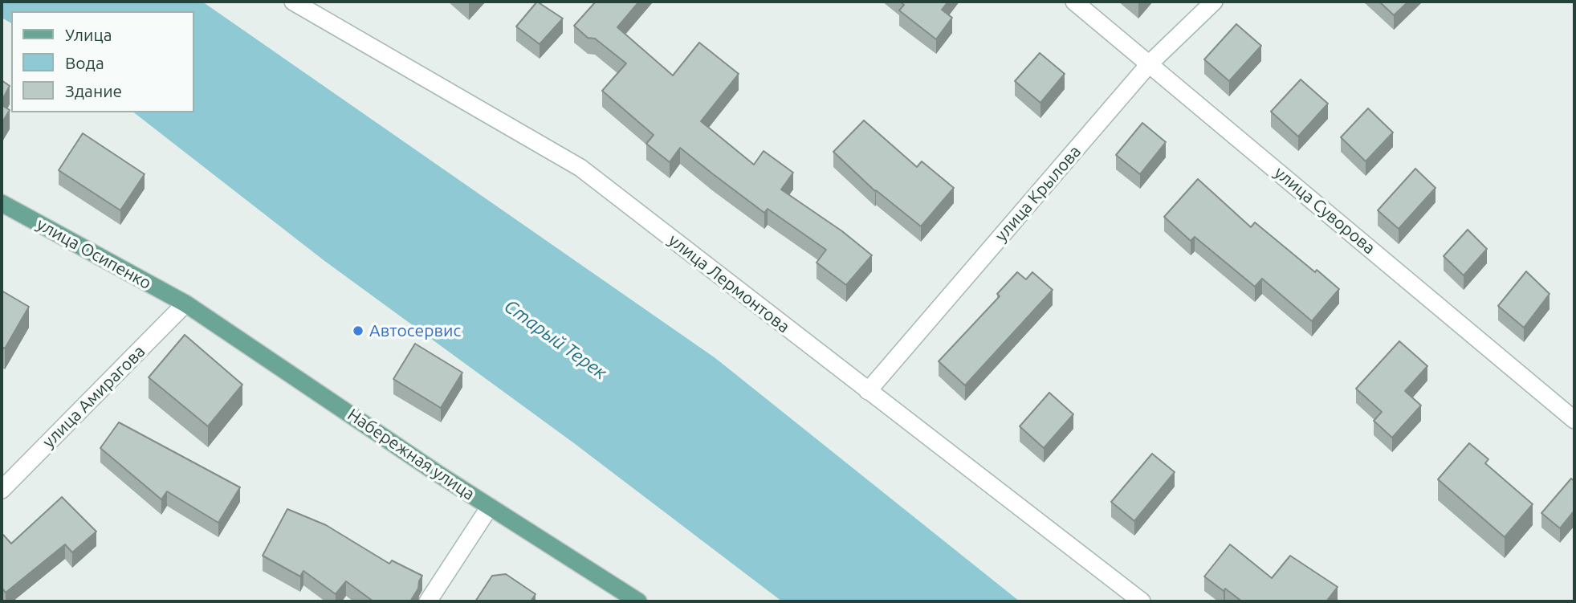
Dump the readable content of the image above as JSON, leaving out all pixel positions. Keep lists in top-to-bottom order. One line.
{"streets":{"main road":["улица Осипенко","Набережная улица"],"street":["улица Крылова","улица Суворова","улица Лермонтова","улица Амирагова"]},"crossings":[["улица Крылова","улица Суворова"],["улица Крылова","улица Лермонтова"],["улица Осипенко","улица Амирагова"],["улица Осипенко","Набережная улица"],["улица Амирагова","Набережная улица"]],"water":["Старый Терек"],"places":["Автосервис"],"legend":["Улица","Вода","Здание"]}
